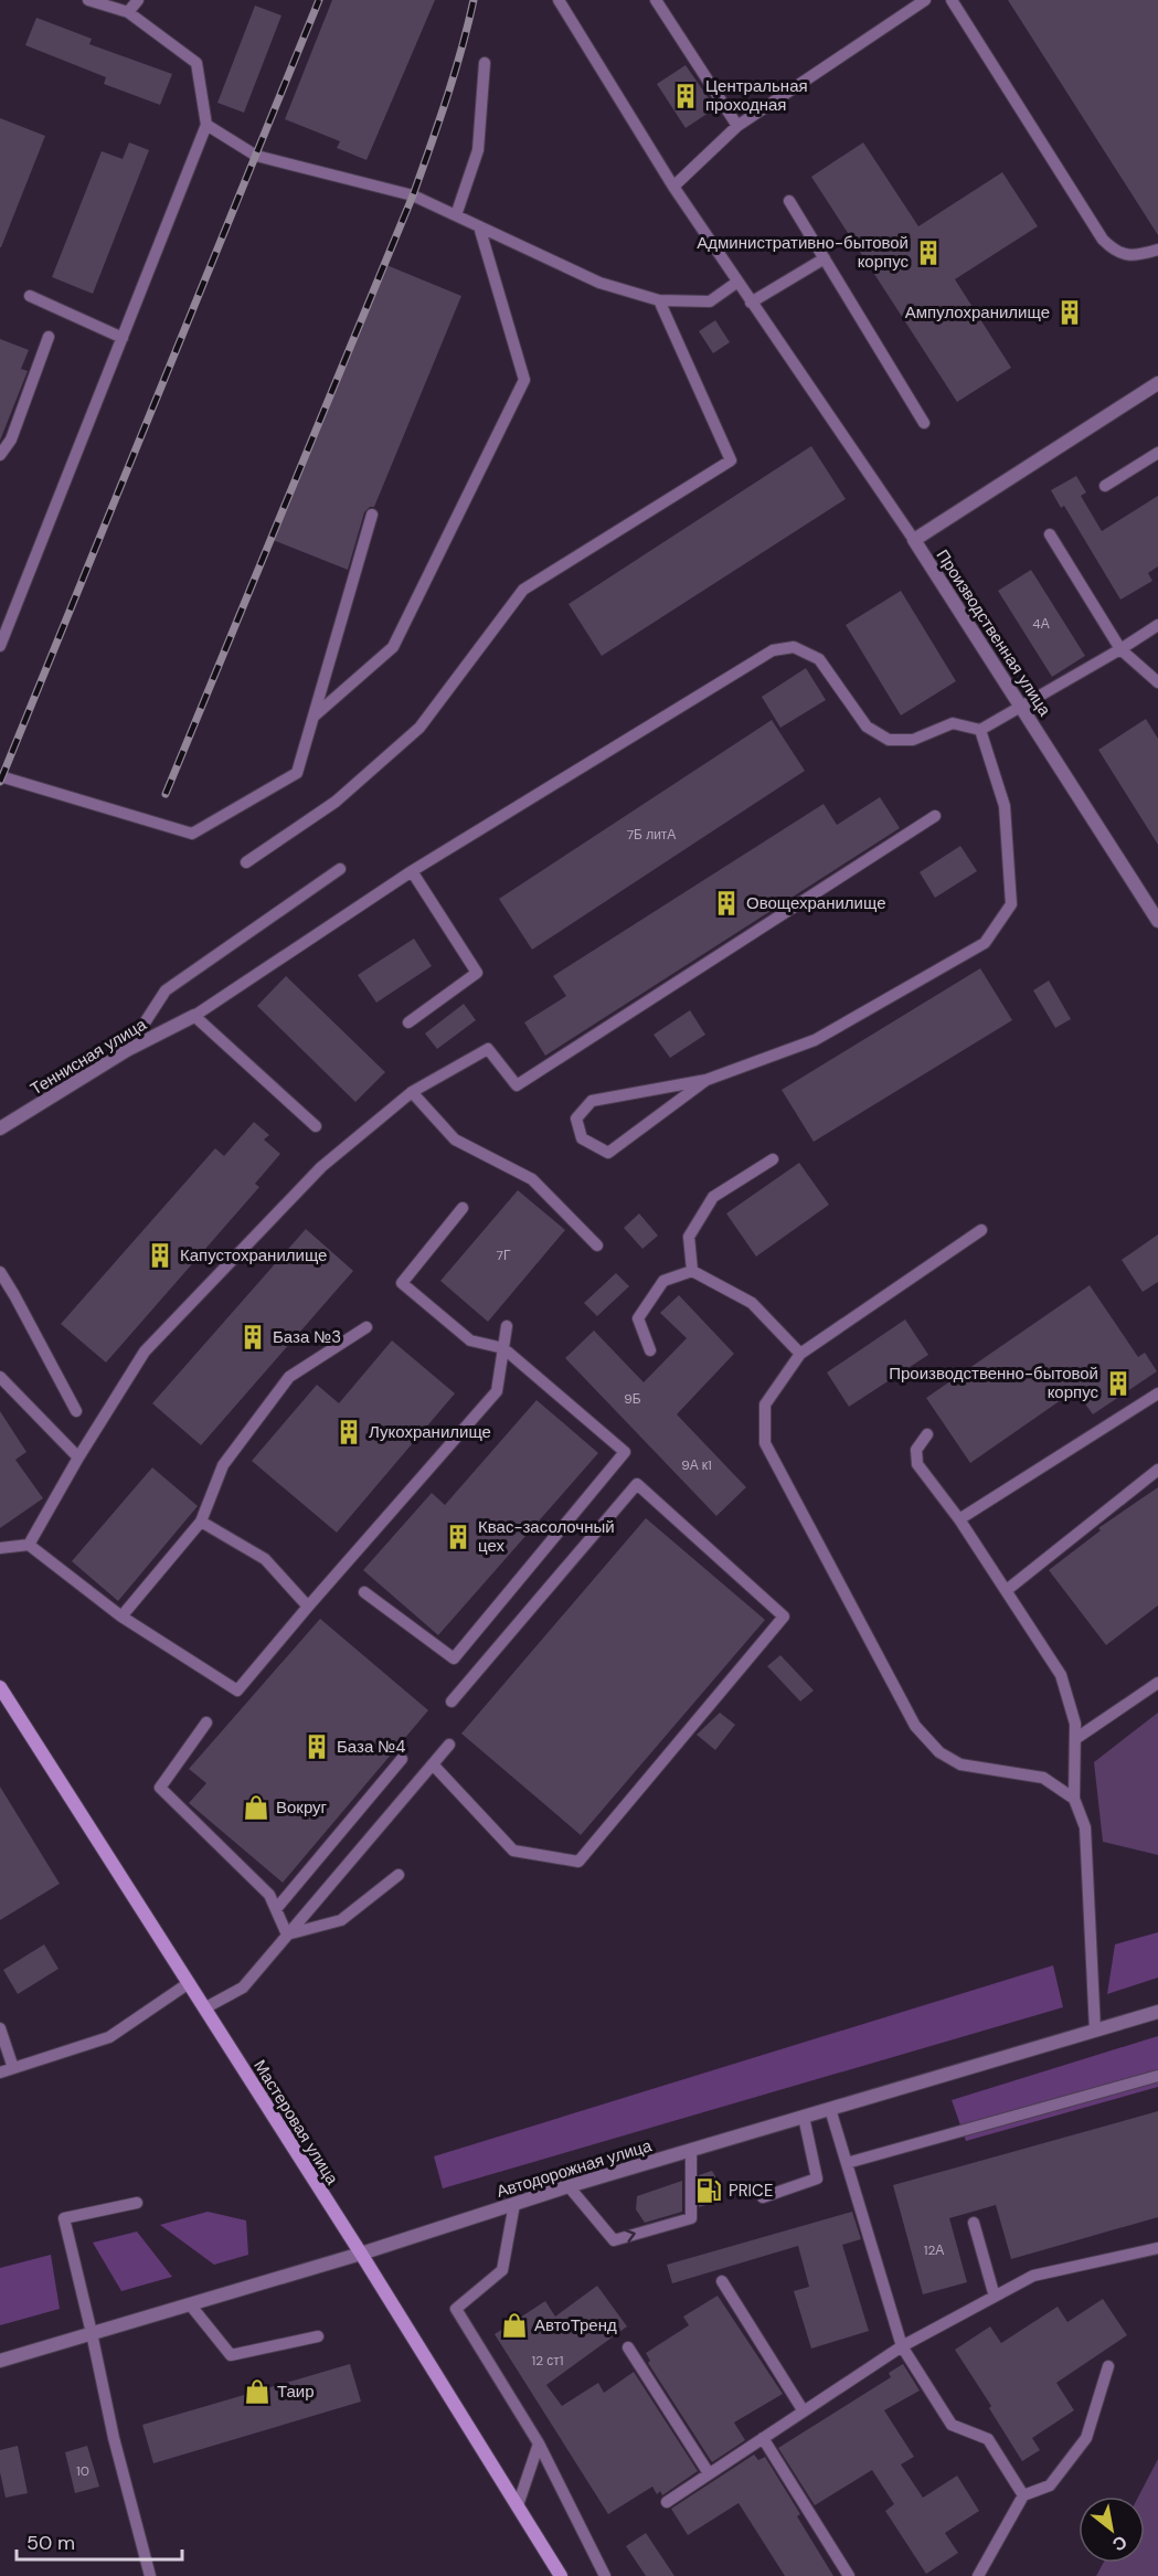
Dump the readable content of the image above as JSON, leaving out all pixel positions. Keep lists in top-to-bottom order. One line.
{"streets":{"main road":["Мастеровая улица"],"street":["Производственная улица","Теннисная улица","Автодорожная улица"]},"crossings":[["Мастеровая улица","Автодорожная улица"]],"places":{"building":["Центральная проходная","Административно-бытовой корпус","Ампулохранилище","Овощехранилище","Капустохранилище","База №3","Производственно-бытовой корпус","Лукохранилище","Квас-засолочный цех","База №4"],"shop":["Вокруг","АвтоТренд","Таир"],"fuel station":["PRICE"]},"house_numbers":["4А","7Б литА","7Г","9Б","9А к1","12А","12 ст1","10"],"scale_bar":"50 m","north":"bottom right"}
